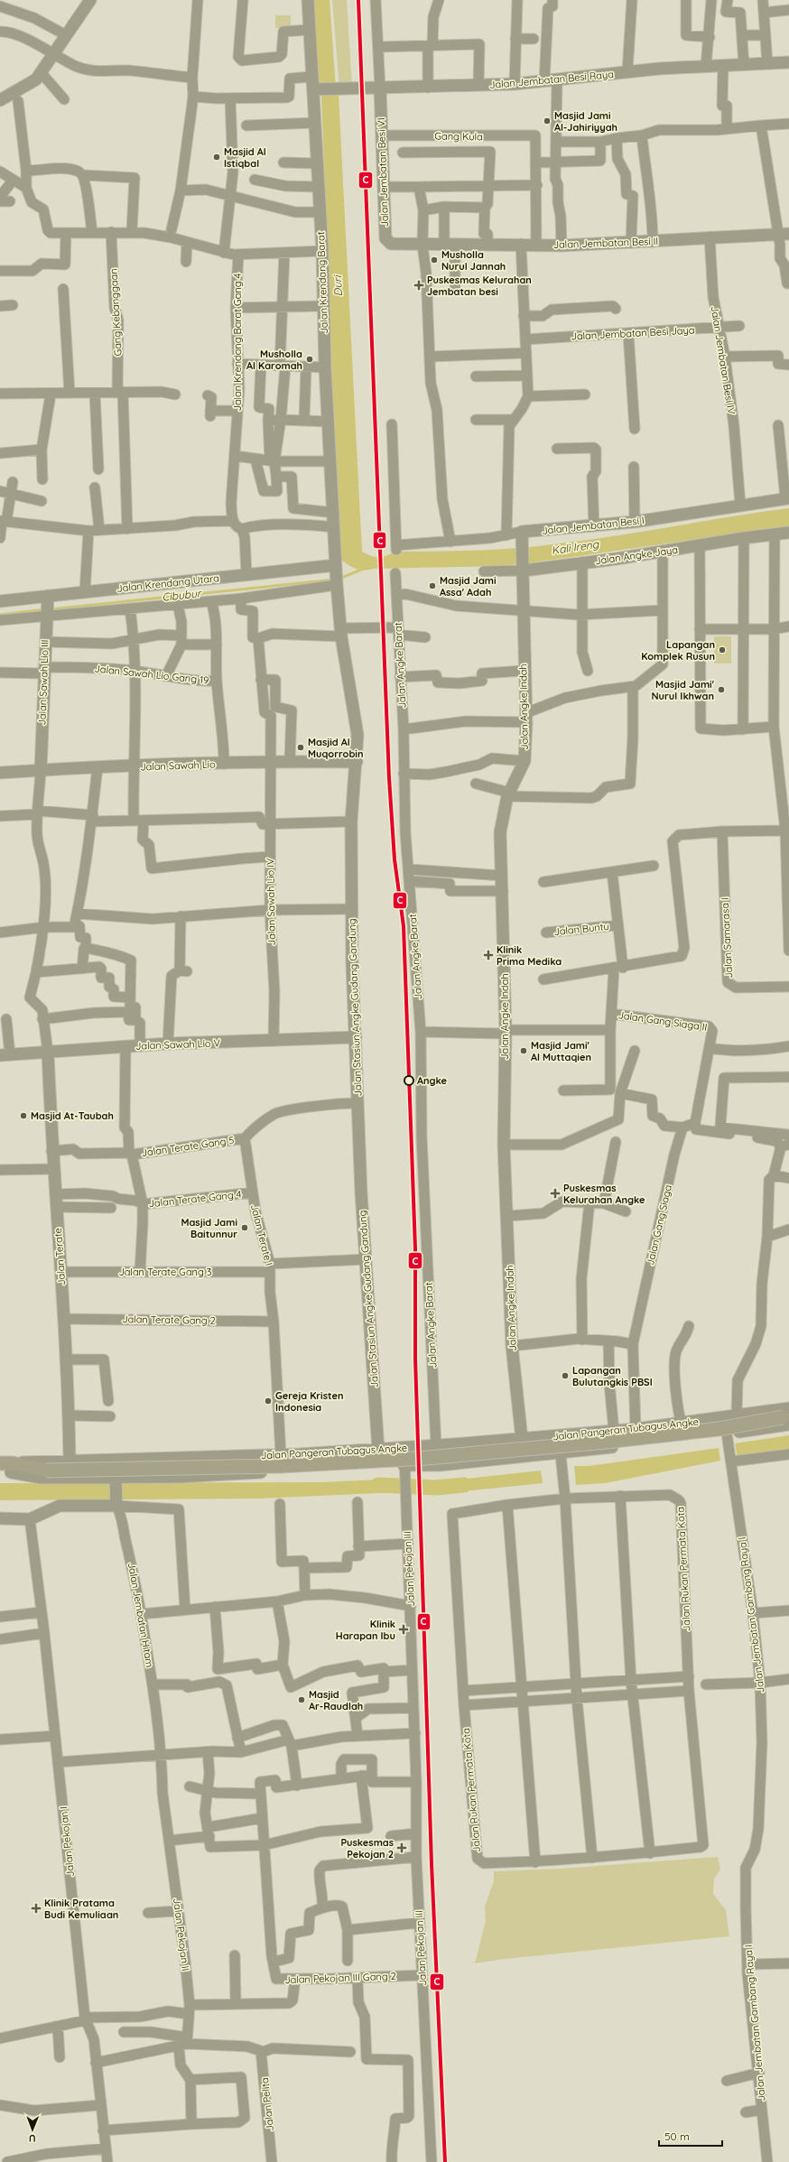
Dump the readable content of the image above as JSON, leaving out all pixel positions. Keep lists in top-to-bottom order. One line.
{"streets":{"main road":["Jalan Pangeran Tubagus Angke"],"street":["Jalan Jembatan Besi Raya","Gang Kula","Jalan Jembatan Besi VI","Jalan Jembatan Besi II","Jalan Krendang Barat","Gang Kebanggaan","Jalan Jembatan Besi Jaya","Jalan Krendang Barat Gang 4","Jalan Jembatan Besi IV","Jalan Jembatan Besi I","Jalan Angke Jaya","Jalan Krendang Utara","Jalan Angke Barat","Jalan Sawah Lio Gang 19","Jalan Sawah Lio III","Jalan Angke Indah","Jalan Sawah Lio","Jalan Sawah Lio IV","Jalan Buntu","Jalan Samarasa I","Jalan Stasiun Angke Gudang Gandung","Jalan Gang Siaga II","Jalan Sawah Lio V","Jalan Terate Gang 5","Jalan Terate Gang 4","Jalan Gang Siaga","Jalan Terate I","Jalan Terate","Jalan Terate Gang 3","Jalan Terate Gang 2","Jalan Pekojan III","Jalan Rukan Permata Kota","Jalan Jembatan Hitam","Jalan Jembatan Gambang Raya I","Jalan Pekojan I","Jalan Pekojan II","Jalan Pekojan III Gang 2","Jalan Pelita"]},"crossings":[["Jalan Jembatan Besi Raya","Jalan Jembatan Besi VI"],["Jalan Jembatan Besi Raya","Jalan Krendang Barat"],["Gang Kula","Jalan Jembatan Besi VI"],["Jalan Jembatan Besi VI","Jalan Jembatan Besi II"],["Jalan Jembatan Besi II","Jalan Jembatan Besi IV"],["Jalan Krendang Barat","Jalan Krendang Utara"],["Jalan Krendang Barat","Jalan Stasiun Angke Gudang Gandung"],["Jalan Jembatan Besi Jaya","Jalan Jembatan Besi IV"],["Jalan Jembatan Besi IV","Jalan Jembatan Besi I"],["Jalan Jembatan Besi I","Jalan Angke Indah"],["Jalan Angke Jaya","Jalan Angke Indah"],["Jalan Krendang Utara","Jalan Sawah Lio III"],["Jalan Krendang Utara","Jalan Stasiun Angke Gudang Gandung"],["Jalan Angke Barat","Jalan Pangeran Tubagus Angke"],["Jalan Sawah Lio Gang 19","Jalan Sawah Lio III"],["Jalan Sawah Lio III","Jalan Sawah Lio"],["Jalan Angke Indah","Jalan Pangeran Tubagus Angke"],["Jalan Sawah Lio","Jalan Sawah Lio IV"],["Jalan Sawah Lio","Jalan Stasiun Angke Gudang Gandung"],["Jalan Sawah Lio IV","Jalan Sawah Lio V"],["Jalan Buntu","Jalan Gang Siaga II"],["Jalan Stasiun Angke Gudang Gandung","Jalan Sawah Lio V"],["Jalan Stasiun Angke Gudang Gandung","Jalan Terate Gang 3"],["Jalan Stasiun Angke Gudang Gandung","Jalan Pangeran Tubagus Angke"],["Jalan Sawah Lio V","Jalan Terate"],["Jalan Terate Gang 5","Jalan Terate I"],["Jalan Terate Gang 5","Jalan Terate"],["Jalan Terate Gang 4","Jalan Terate I"],["Jalan Terate Gang 4","Jalan Terate"],["Jalan Gang Siaga","Jalan Pangeran Tubagus Angke"],["Jalan Terate I","Jalan Terate Gang 3"],["Jalan Terate I","Jalan Terate Gang 2"],["Jalan Terate I","Jalan Pangeran Tubagus Angke"],["Jalan Terate","Jalan Terate Gang 3"],["Jalan Terate","Jalan Terate Gang 2"],["Jalan Terate","Jalan Pangeran Tubagus Angke"],["Jalan Pangeran Tubagus Angke","Jalan Pekojan III"],["Jalan Pangeran Tubagus Angke","Jalan Jembatan Hitam"],["Jalan Pangeran Tubagus Angke","Jalan Jembatan Gambang Raya I"],["Jalan Pekojan III","Jalan Pekojan III Gang 2"],["Jalan Jembatan Hitam","Jalan Pekojan II"]],"water":["Duri","Kali Ireng","Cibubur"],"places":{"other":["Masjid Jami Al-Jahiriyyah","Masjid Al Istiqbal","Musholla Nurul Jannah","Musholla Al Karomah","Masjid Jami Assa' Adah","Lapangan Komplek Rusun","Masjid Jami' Nurul Ikhwan","Masjid Al Muqorrobin","Masjid Jami' Al Muttaqien","Angke","Masjid At-Taubah","Masjid Jami Baitunnur","Lapangan Bulutangkis PBSI","Gereja Kristen Indonesia","Masjid Ar-Raudlah"],"health":["Puskesmas Kelurahan Jembatan besi","Klinik Prima Medika","Puskesmas Kelurahan Angke","Klinik Harapan Ibu","Puskesmas Pekojan 2","Klinik Pratama Budi Kemuliaan"]},"lines":["transit line C"],"scale_bar":"50 m","north":"bottom"}
